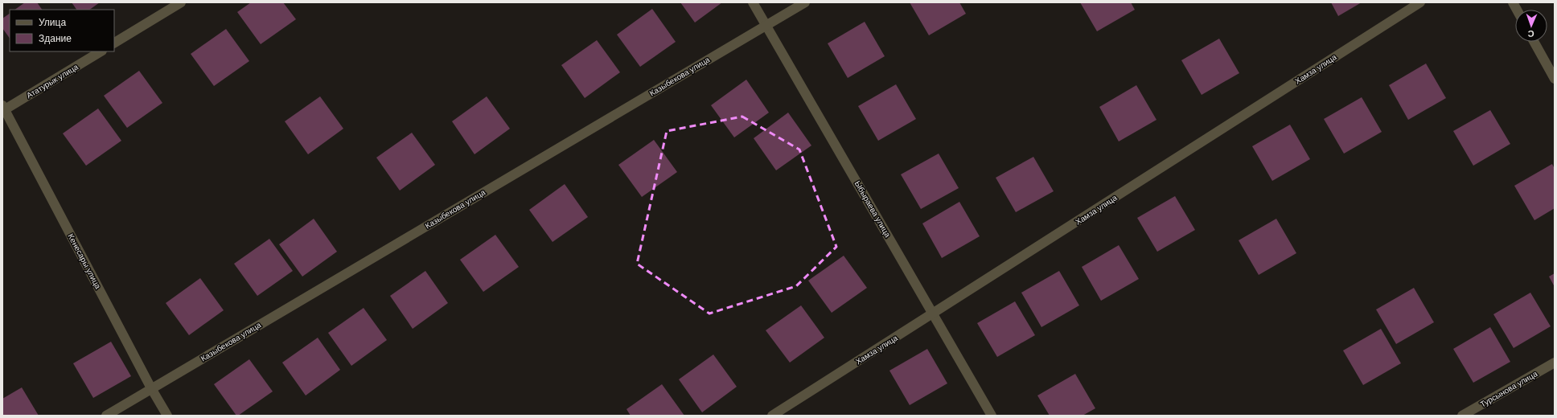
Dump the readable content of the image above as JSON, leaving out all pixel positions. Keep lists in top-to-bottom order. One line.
{"streets":{"street":["Хамза улица","Казыбекова улица","Ататурык улица","Ыбыраева улица","Кенесары улица","Турсынова улица"]},"crossings":[["Хамза улица","Ыбыраева улица"],["Казыбекова улица","Ыбыраева улица"],["Казыбекова улица","Кенесары улица"],["Ататурык улица","Кенесары улица"]],"legend":["Улица","Здание"],"north":"bottom"}
